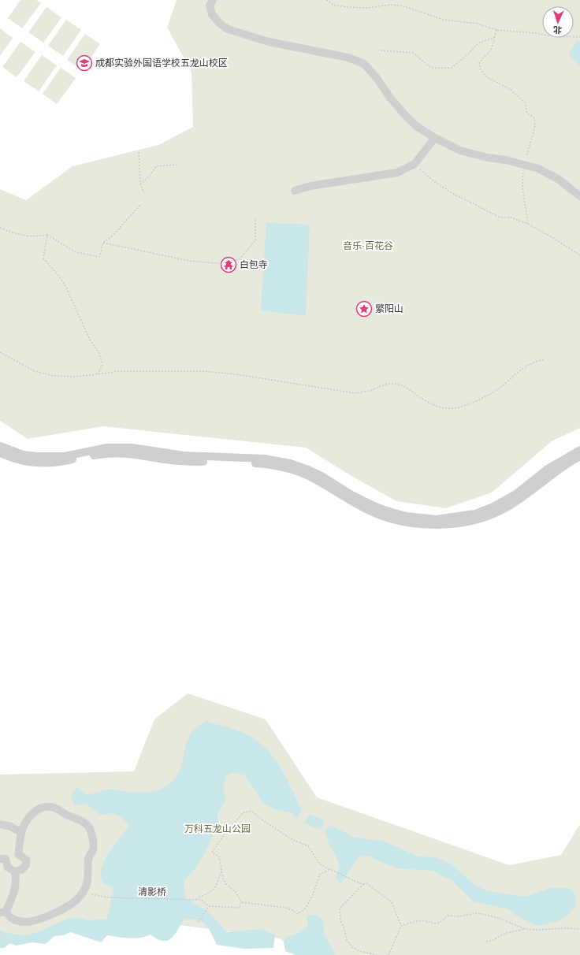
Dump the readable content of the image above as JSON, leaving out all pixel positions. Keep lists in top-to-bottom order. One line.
{"streets":{"path":["清影桥"]},"parks":["音乐·百花谷","万科五龙山公园"],"places":{"school or university":["成都实验外国语学校五龙山校区"],"temple":["白包寺"],"place":["繁阳山"]},"north":"bottom"}
